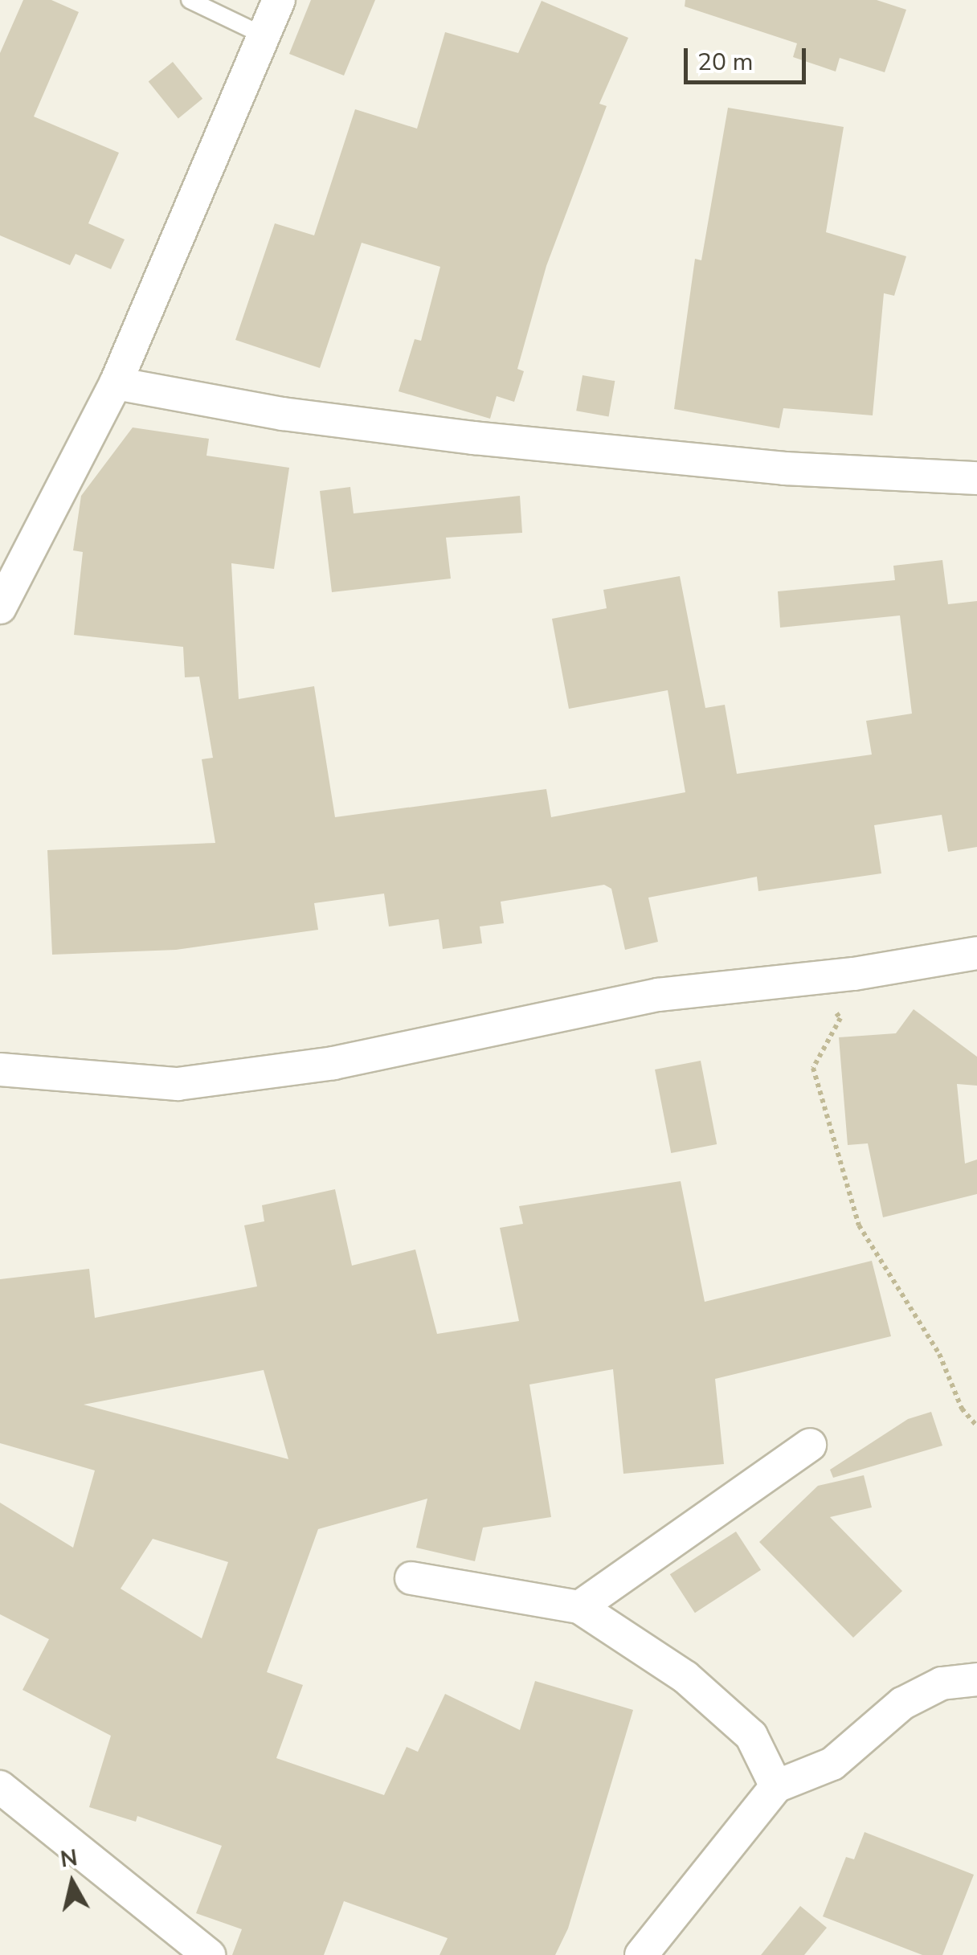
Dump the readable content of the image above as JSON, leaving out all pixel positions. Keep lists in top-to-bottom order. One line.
{"scale_bar":"20 m","north":"top"}
